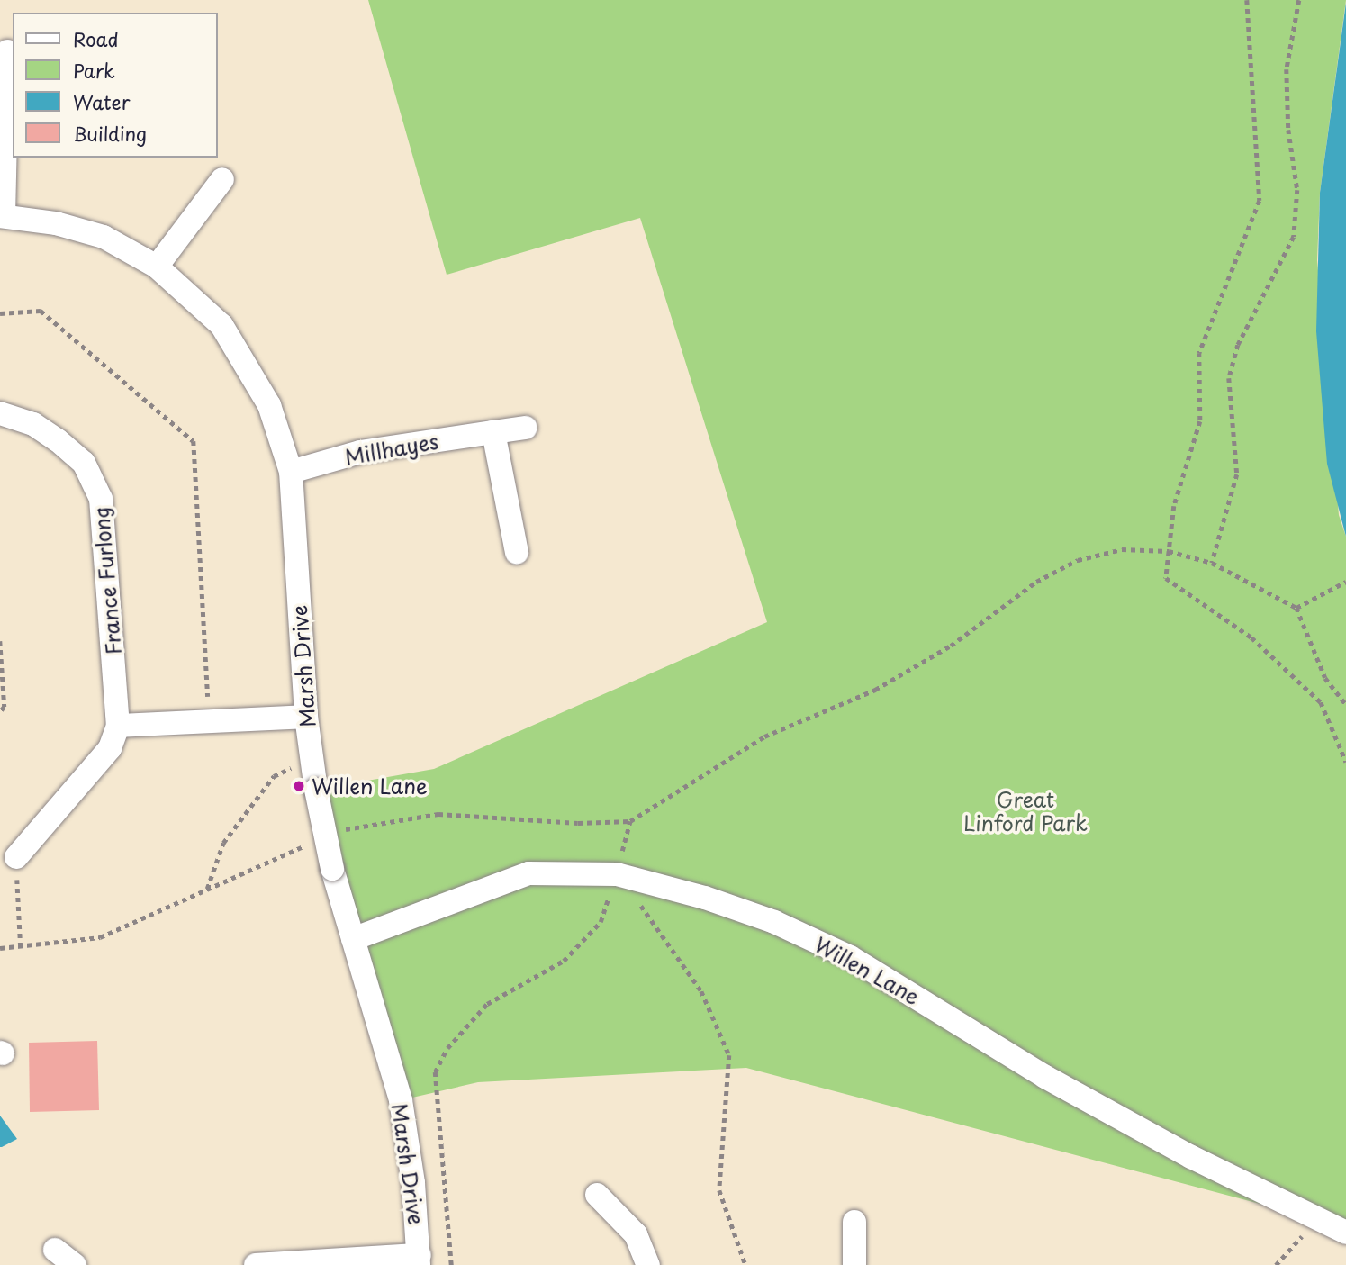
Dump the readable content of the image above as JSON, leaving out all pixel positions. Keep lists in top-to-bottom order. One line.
{"streets":{"street":["Millhayes","France Furlong","Marsh Drive","Willen Lane"]},"crossings":[["Millhayes","Marsh Drive"],["Marsh Drive","Willen Lane"]],"parks":["Great Linford Park"],"places":["Willen Lane"],"legend":["Road","Park","Water","Building"]}
